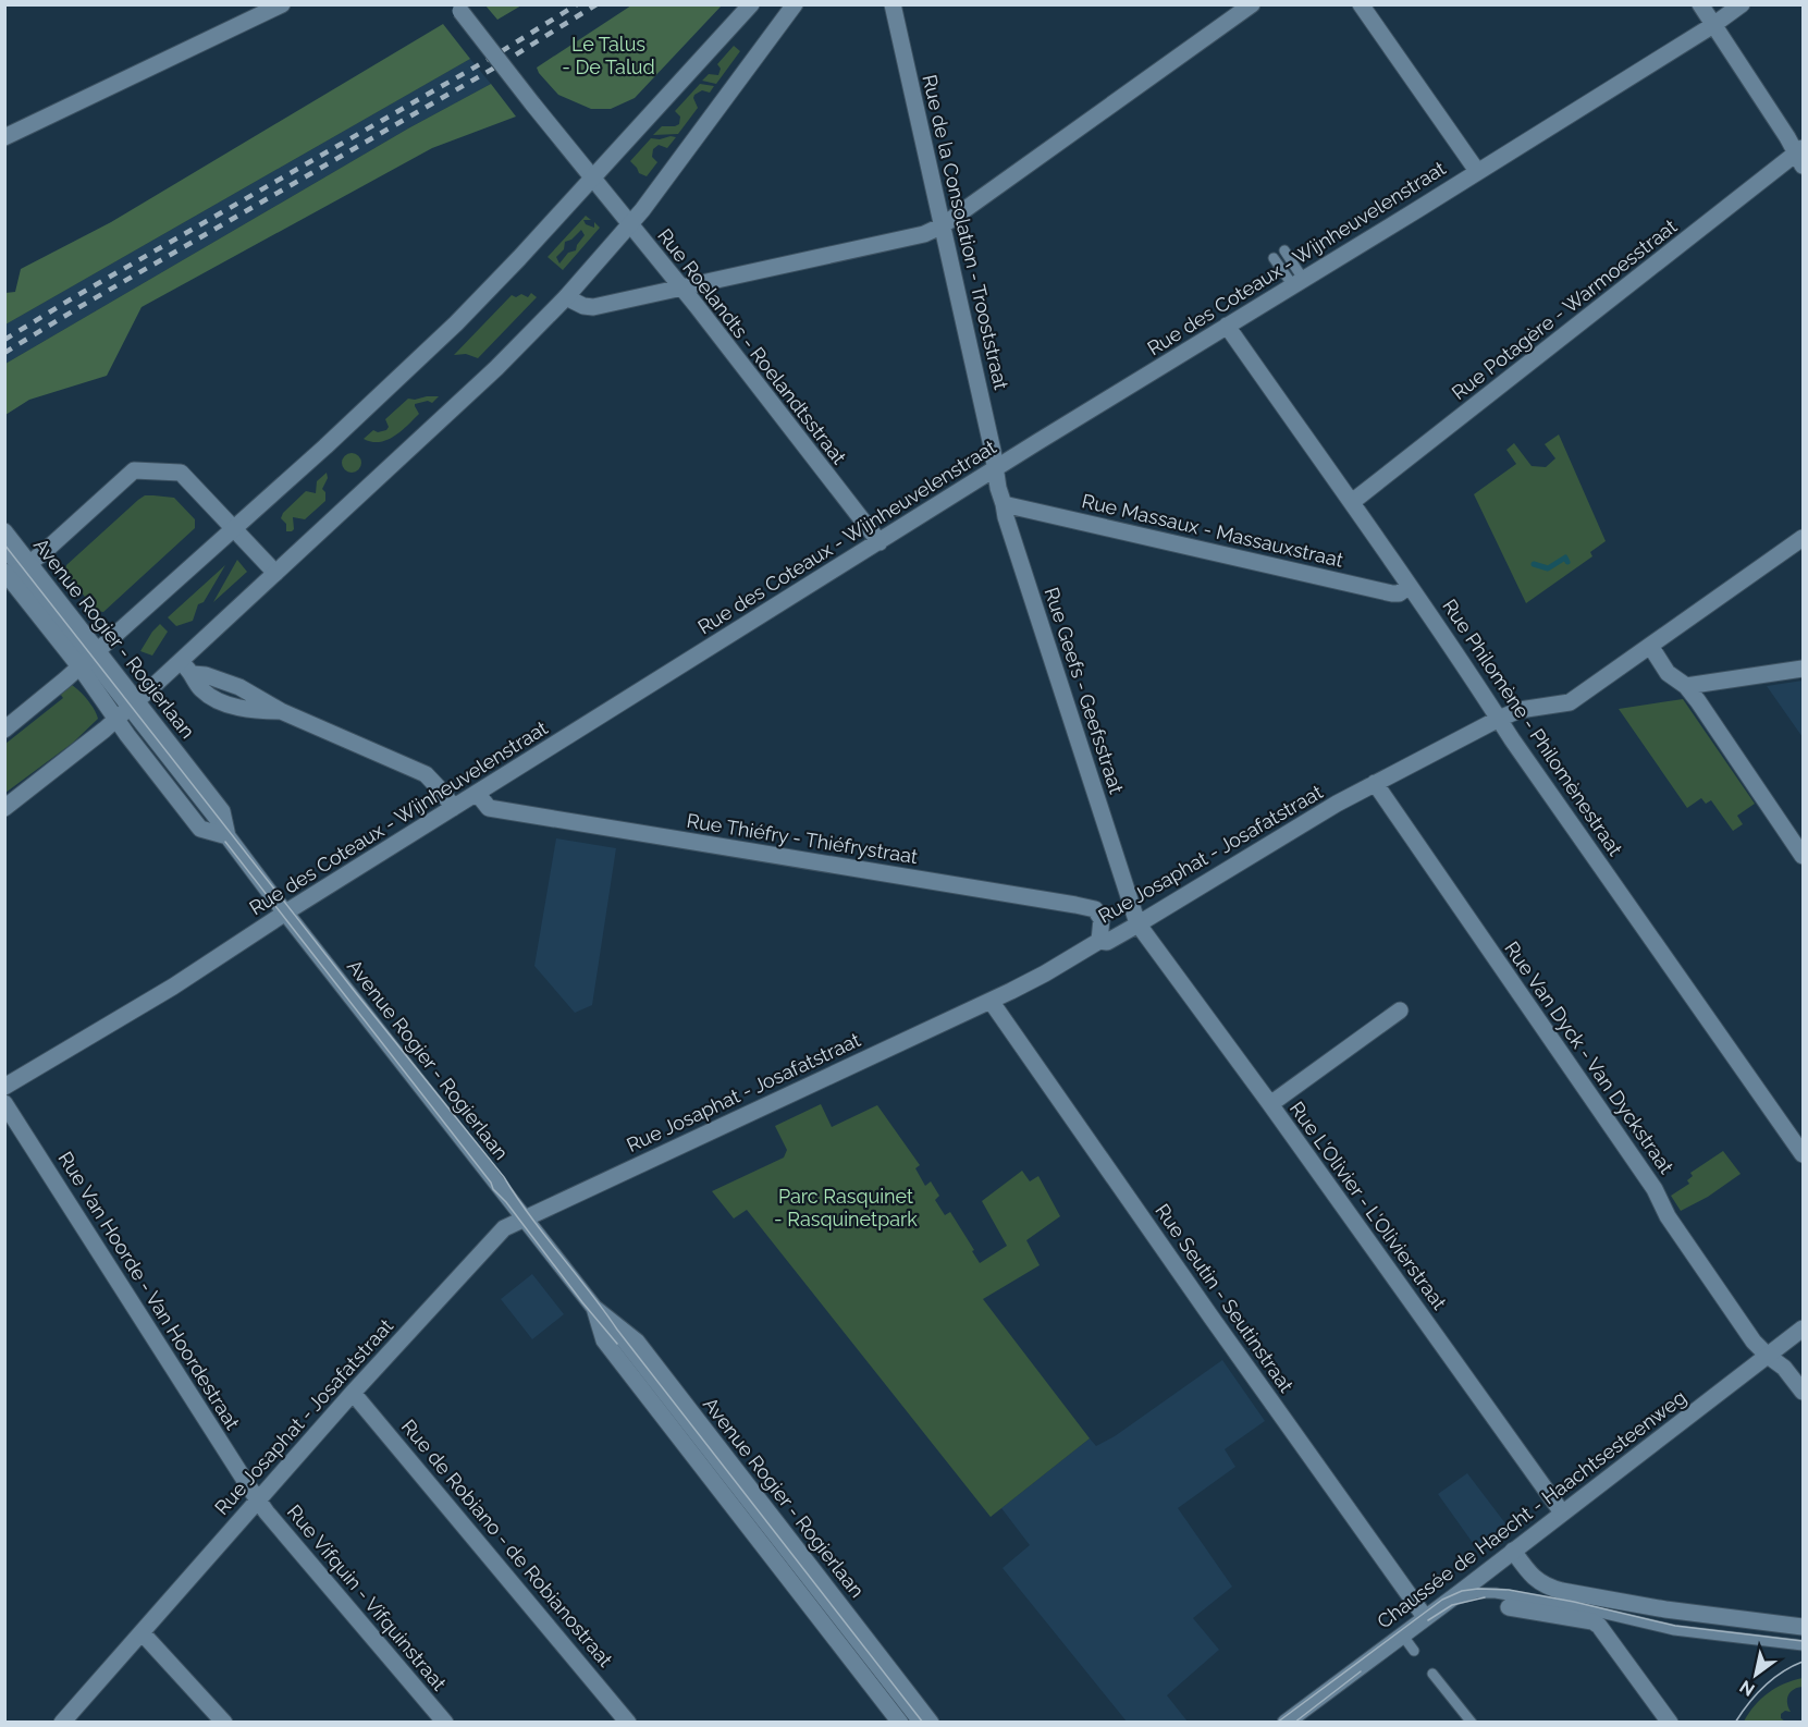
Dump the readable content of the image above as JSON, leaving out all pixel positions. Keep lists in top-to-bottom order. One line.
{"streets":{"street":["Rue de la Consolation - Trooststraat","Rue des Coteaux - Wijnheuvelenstraat","Rue Potagère - Warmoesstraat","Rue Roelandts - Roelandtsstraat","Rue Massaux - Massauxstraat","Avenue Rogier - Rogierlaan","Rue Geefs - Geefsstraat","Rue Philomène - Philomènestraat","Rue Thiéfry - Thiéfrystraat","Rue Josaphat - Josafatstraat","Rue Van Dyck - Van Dyckstraat","Rue L'Olivier - L'Olivierstraat","Rue Van Hoorde - Van Hoordestraat","Rue Seutin - Seutinstraat","Chaussée de Haecht - Haachtsesteenweg","Rue de Robiano - de Robianostraat","Rue Vifquin - Vifquinstraat"]},"crossings":[["Rue de la Consolation - Trooststraat","Rue des Coteaux - Wijnheuvelenstraat"],["Rue de la Consolation - Trooststraat","Rue Geefs - Geefsstraat"],["Rue des Coteaux - Wijnheuvelenstraat","Rue Roelandts - Roelandtsstraat"],["Rue des Coteaux - Wijnheuvelenstraat","Avenue Rogier - Rogierlaan"],["Rue des Coteaux - Wijnheuvelenstraat","Rue Geefs - Geefsstraat"],["Rue des Coteaux - Wijnheuvelenstraat","Rue Philomène - Philomènestraat"],["Rue des Coteaux - Wijnheuvelenstraat","Rue Thiéfry - Thiéfrystraat"],["Rue Potagère - Warmoesstraat","Rue Philomène - Philomènestraat"],["Rue Massaux - Massauxstraat","Rue Geefs - Geefsstraat"],["Rue Massaux - Massauxstraat","Rue Philomène - Philomènestraat"],["Avenue Rogier - Rogierlaan","Rue Josaphat - Josafatstraat"],["Rue Geefs - Geefsstraat","Rue Josaphat - Josafatstraat"],["Rue Geefs - Geefsstraat","Rue L'Olivier - L'Olivierstraat"],["Rue Philomène - Philomènestraat","Rue Josaphat - Josafatstraat"],["Rue Thiéfry - Thiéfrystraat","Rue Josaphat - Josafatstraat"],["Rue Josaphat - Josafatstraat","Rue Van Dyck - Van Dyckstraat"],["Rue Josaphat - Josafatstraat","Rue L'Olivier - L'Olivierstraat"],["Rue Josaphat - Josafatstraat","Rue Van Hoorde - Van Hoordestraat"],["Rue Josaphat - Josafatstraat","Rue Seutin - Seutinstraat"],["Rue Josaphat - Josafatstraat","Rue de Robiano - de Robianostraat"],["Rue Josaphat - Josafatstraat","Rue Vifquin - Vifquinstraat"],["Rue Van Dyck - Van Dyckstraat","Chaussée de Haecht - Haachtsesteenweg"],["Rue L'Olivier - L'Olivierstraat","Chaussée de Haecht - Haachtsesteenweg"],["Rue Van Hoorde - Van Hoordestraat","Rue Vifquin - Vifquinstraat"],["Rue Seutin - Seutinstraat","Chaussée de Haecht - Haachtsesteenweg"]],"parks":["Le Talus - De Talud","Parc Rasquinet - Rasquinetpark"],"north":"bottom left"}
